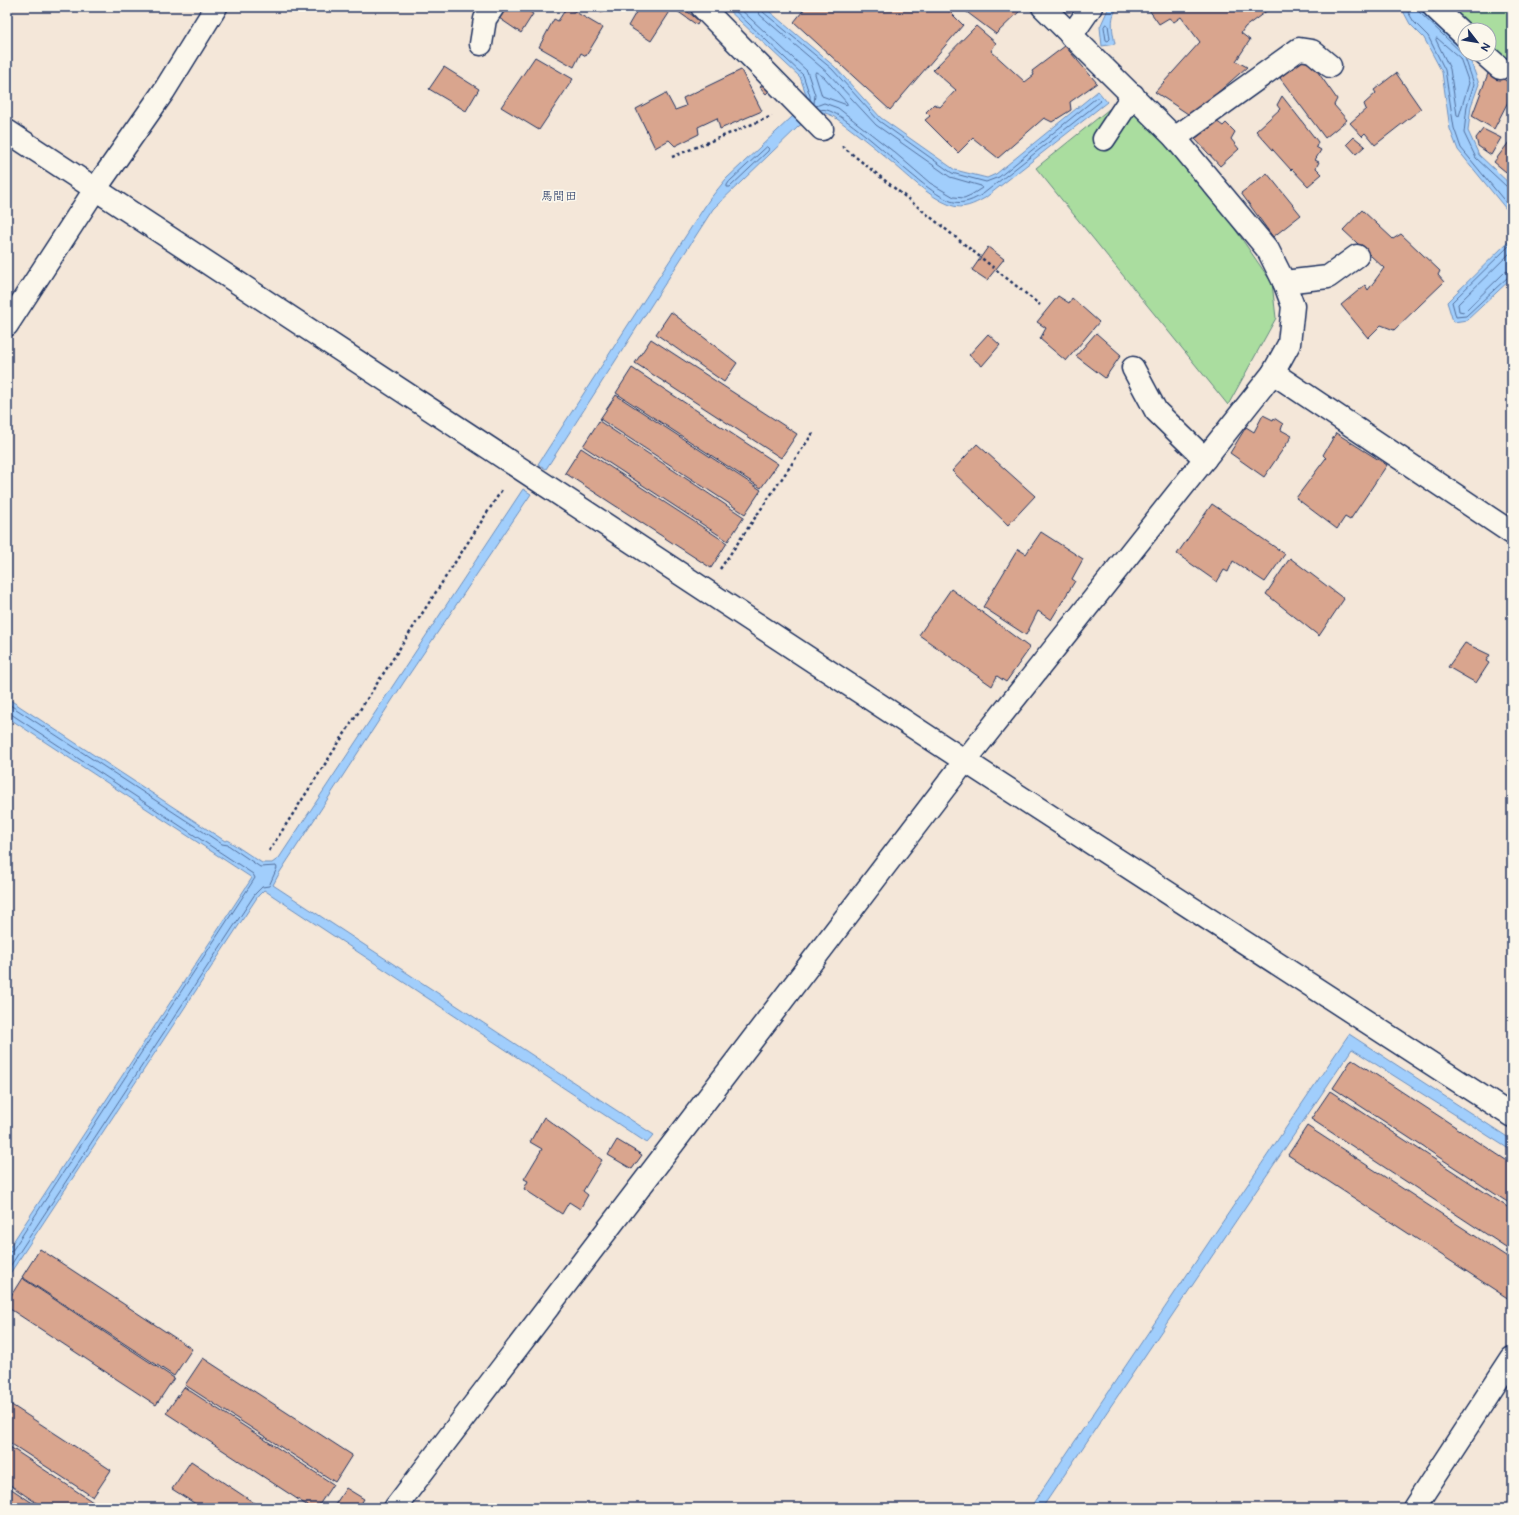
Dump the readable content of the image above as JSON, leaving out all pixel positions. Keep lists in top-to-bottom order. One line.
{"districts":["馬間田"],"north":"bottom right"}
